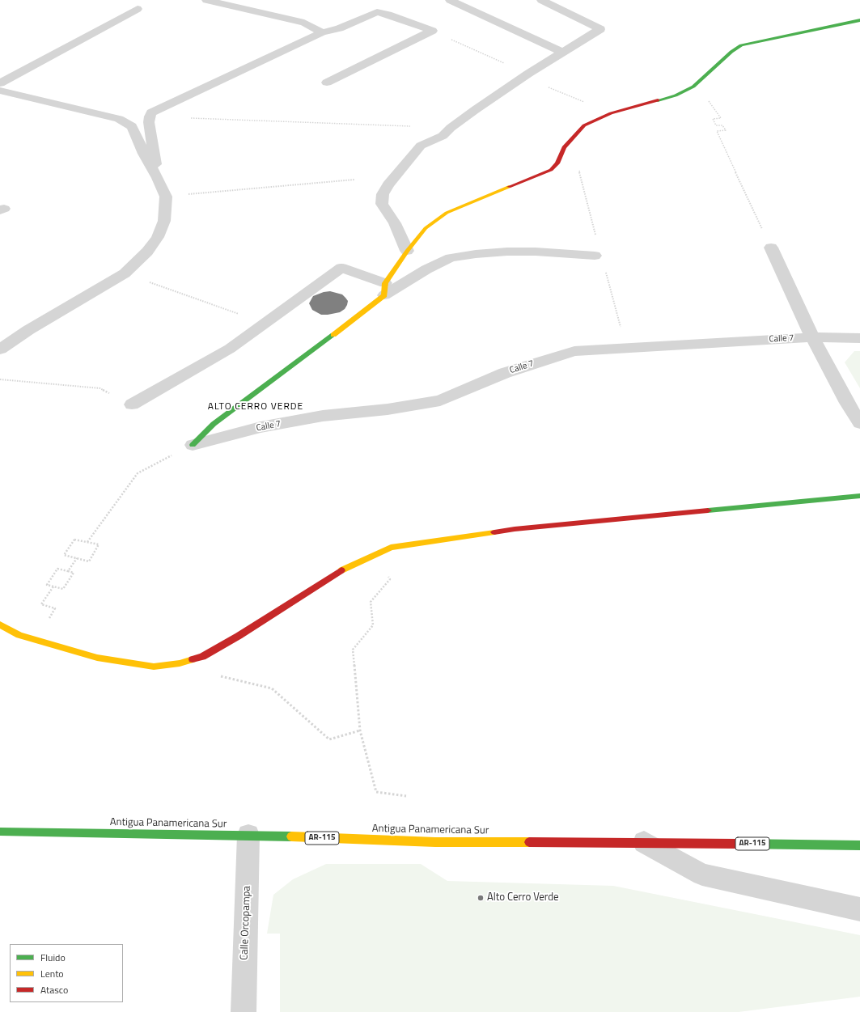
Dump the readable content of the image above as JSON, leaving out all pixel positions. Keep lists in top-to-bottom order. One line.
{"streets":{"street":["Calle 7","Antigua Panamericana Sur","AR-115","Calle Orcopampa"]},"crossings":[["Antigua Panamericana Sur","Calle Orcopampa"]],"districts":["ALTO CERRO VERDE"],"places":["Alto Cerro Verde"],"legend":["Fluido","Lento","Atasco"]}
